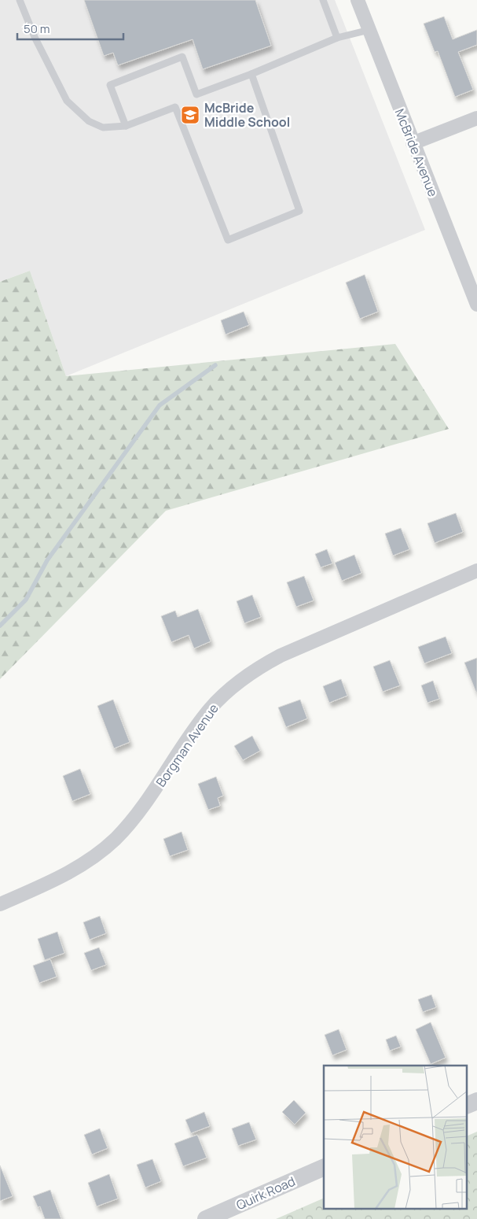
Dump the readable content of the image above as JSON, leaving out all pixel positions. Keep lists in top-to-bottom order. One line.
{"streets":{"street":["McBride Avenue","Borgman Avenue","Quirk Road"]},"places":{"school or university":["McBride Middle School"]},"scale_bar":"50 m"}
